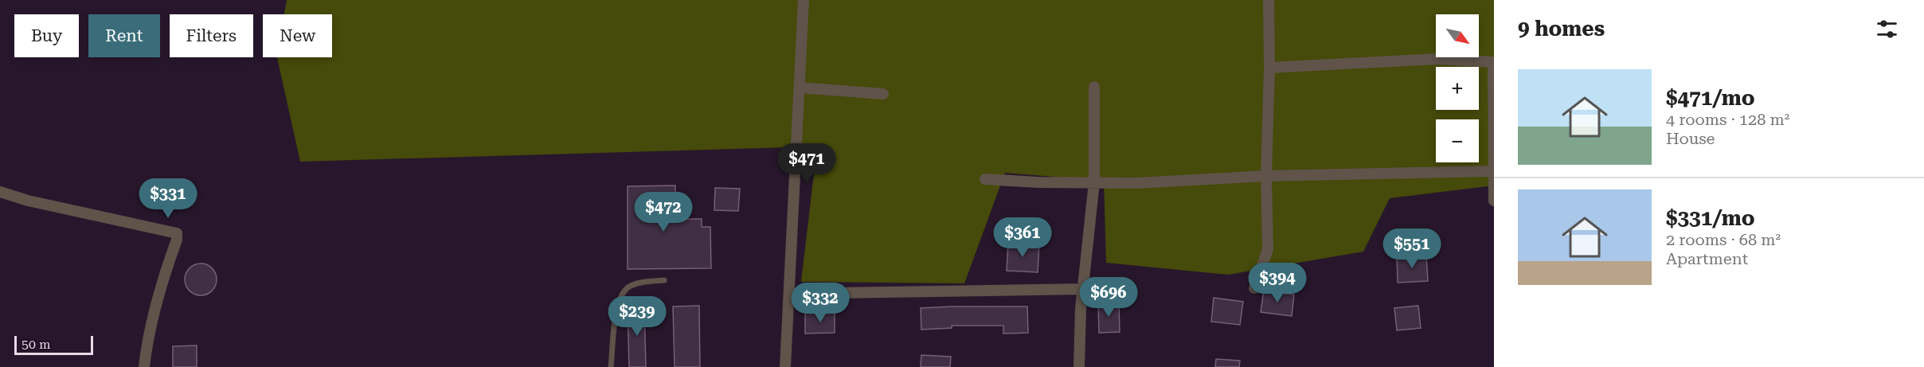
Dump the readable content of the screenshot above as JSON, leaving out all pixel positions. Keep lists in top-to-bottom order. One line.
{"scale_bar":"50 m","north":"bottom right","page":{"heading":"9 homes","map_buttons":["+","−"],"chip":["Buy","Rent","Filters","New"],"list":[{"name":"$471/mo","note":"4 rooms · 128 m² · House"},{"name":"$331/mo","note":"2 rooms · 68 m² · Apartment"}],"price":["$471","$331","$472","$361","$551","$394","$696","$332","$239"],"scale":"50 m"}}
